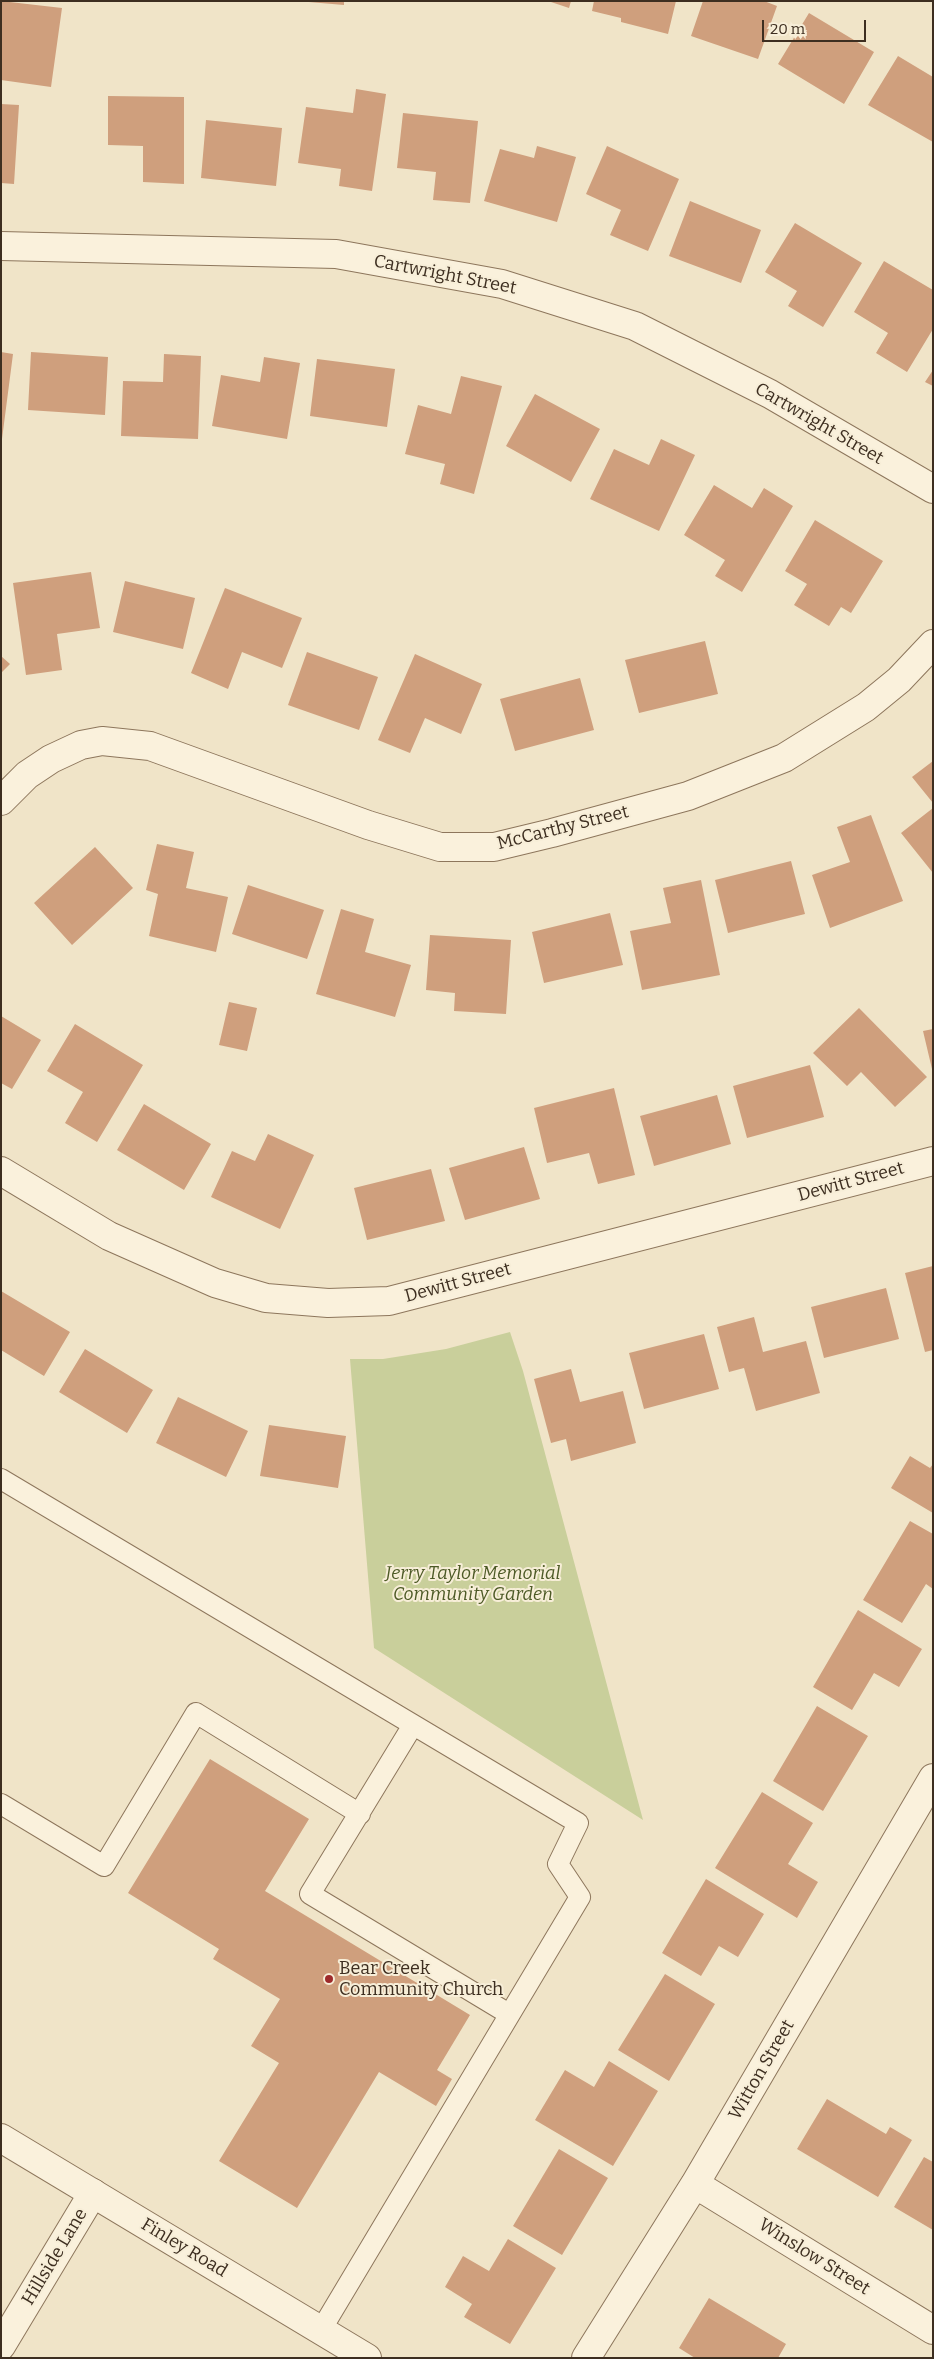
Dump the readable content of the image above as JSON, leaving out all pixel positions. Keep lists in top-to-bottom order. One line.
{"streets":{"street":["Cartwright Street","McCarthy Street","Dewitt Street","Witton Street","Finley Road","Hillside Lane","Winslow Street"]},"crossings":[["Witton Street","Winslow Street"],["Finley Road","Hillside Lane"]],"parks":["Jerry Taylor Memorial Community Garden"],"places":["Bear Creek Community Church"],"scale_bar":"20 m"}
